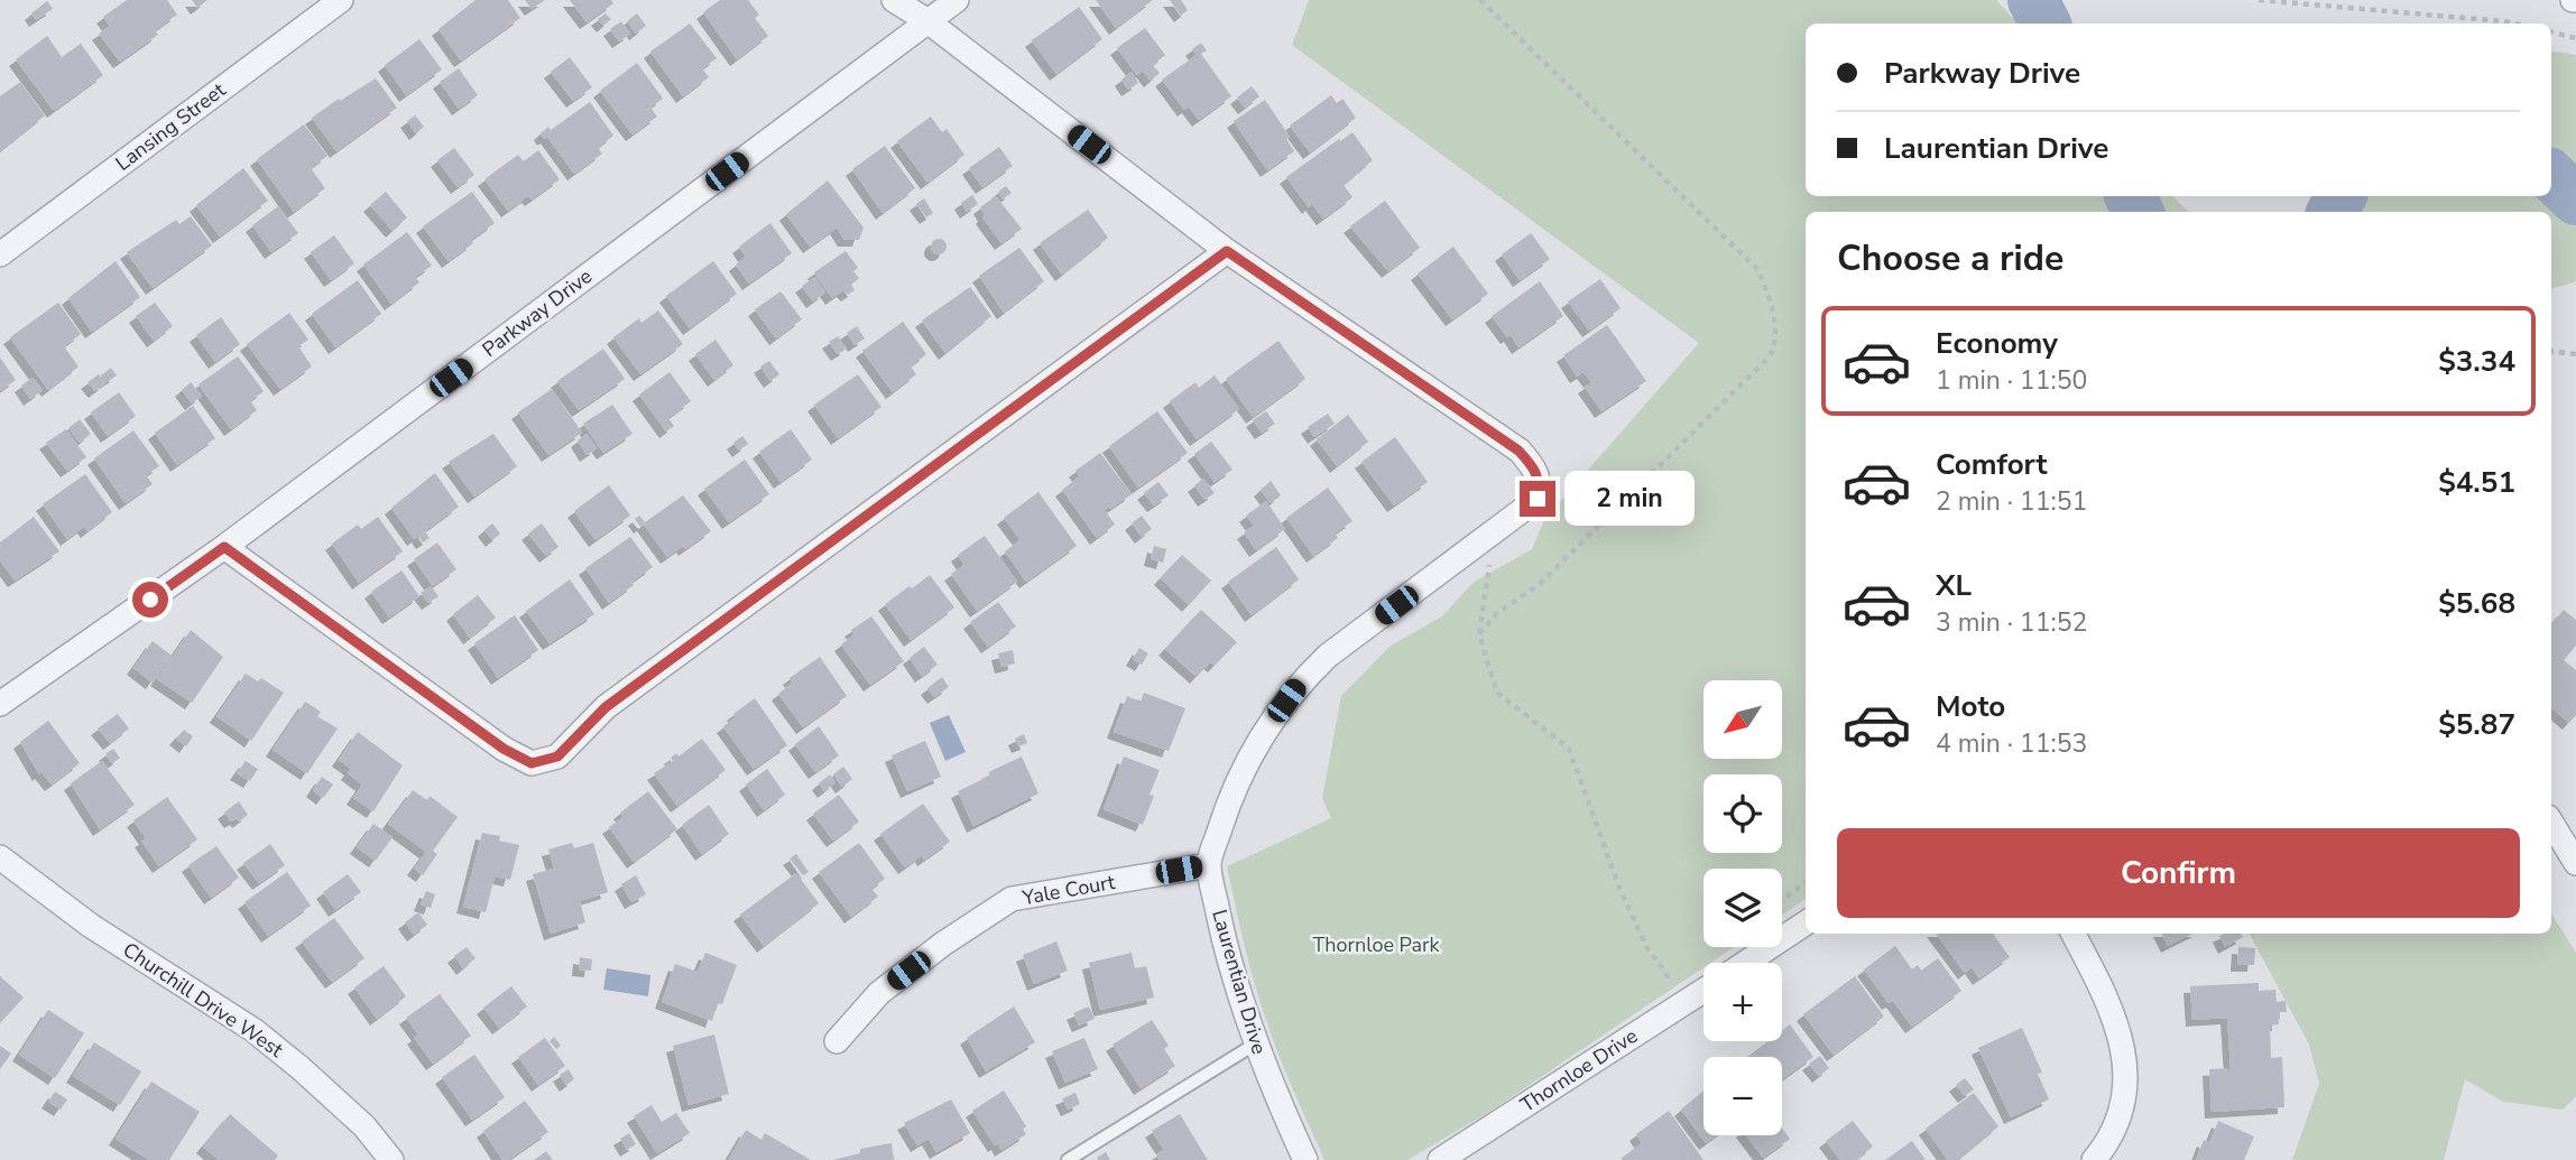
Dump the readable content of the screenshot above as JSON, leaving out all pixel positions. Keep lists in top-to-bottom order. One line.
{"streets":{"street":["Lansing Street","Parkway Drive","Yale Court","Laurentian Drive","Churchill Drive West","Thornloe Drive"]},"crossings":[["Parkway Drive","Laurentian Drive"],["Yale Court","Laurentian Drive"]],"parks":["Thornloe Park"],"north":"bottom left","page":{"banner":["Parkway Drive","Laurentian Drive"],"heading":"Choose a ride","list":[{"name":"Economy","note":"1 min · 11:50","value":"$3.34"},{"name":"Comfort","note":"2 min · 11:51","value":"$4.51"},{"name":"XL","note":"3 min · 11:52","value":"$5.68"},{"name":"Moto","note":"4 min · 11:53","value":"$5.87"}],"bubble":"2 min","map_buttons":["+","−"],"buttons":"Confirm"}}
